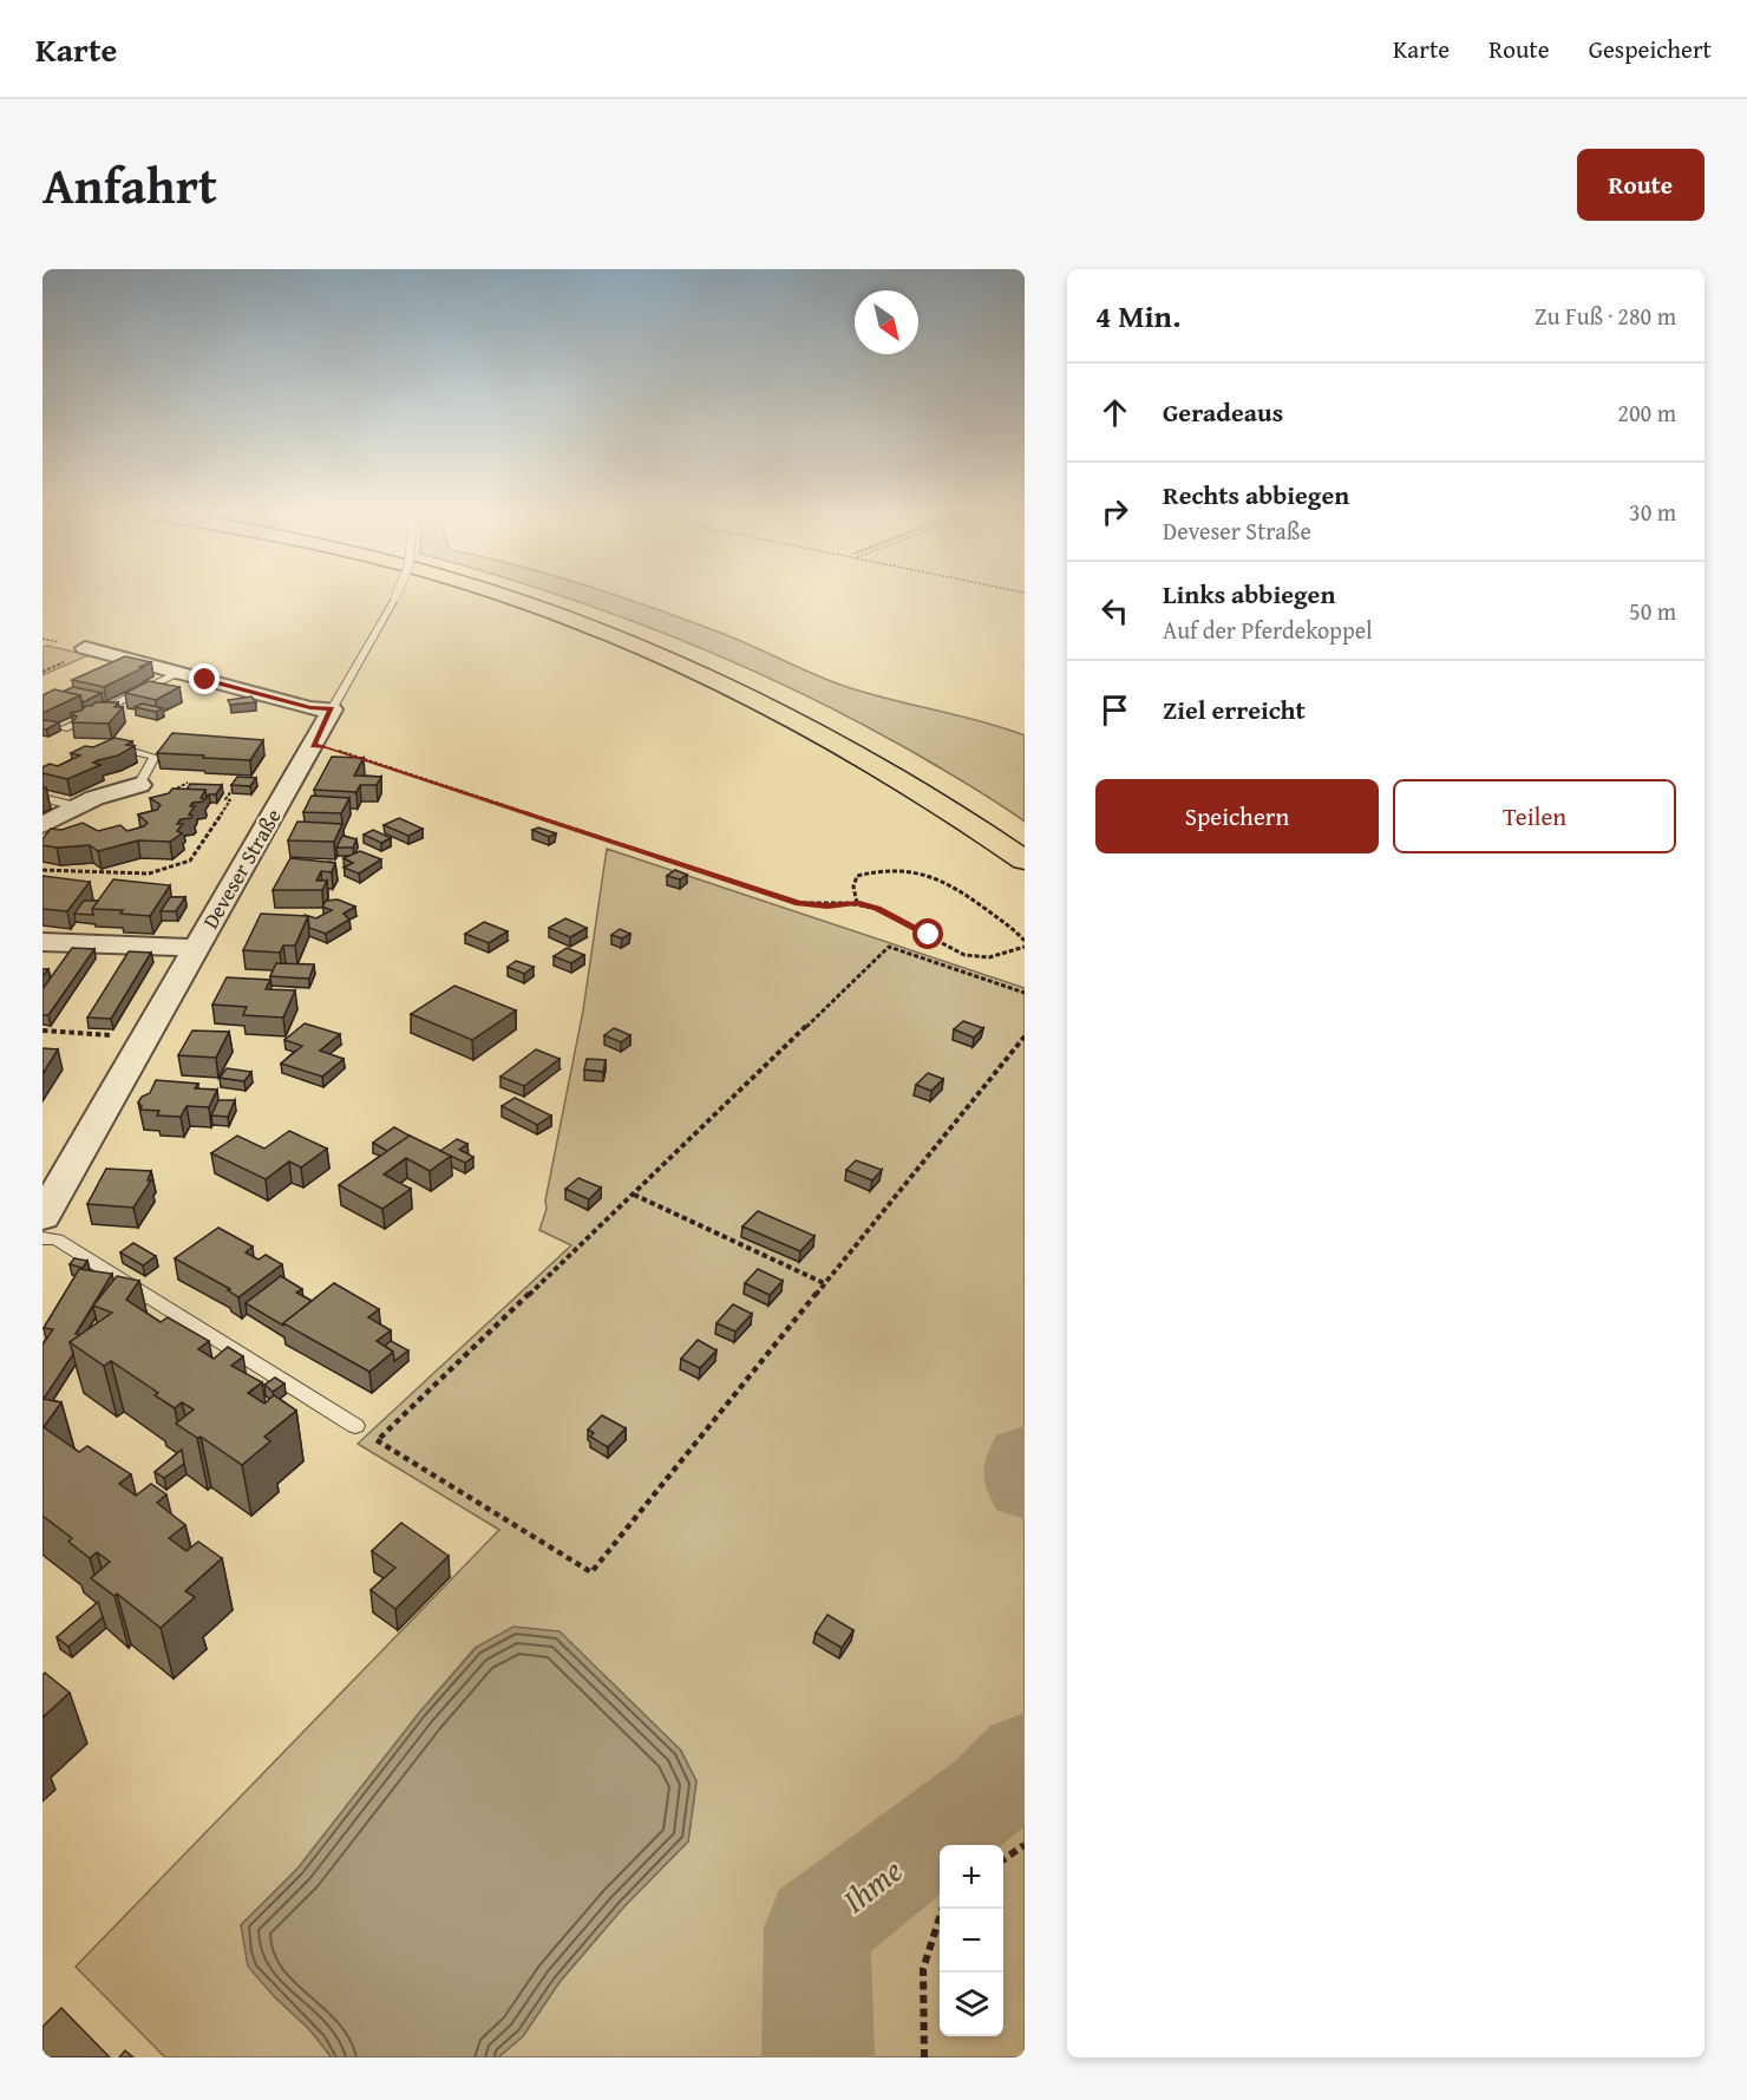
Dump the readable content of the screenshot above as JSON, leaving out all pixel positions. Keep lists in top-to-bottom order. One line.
{"streets":{"street":["Deveser Straße"]},"water":["Ihme"],"north":"bottom right","page":{"header":"Karte","nav":["Karte","Route","Gespeichert"],"title":"Anfahrt","buttons":["Route",["Speichern","Teilen"]],"heading":["4 Min.","Zu Fuß · 280 m"],"list":[["Geradeaus","200 m"],["Rechts abbiegen","Deveser Straße","30 m"],["Links abbiegen","Auf der Pferdekoppel","50 m"],"Ziel erreicht"],"map_buttons":["+","−"]}}
